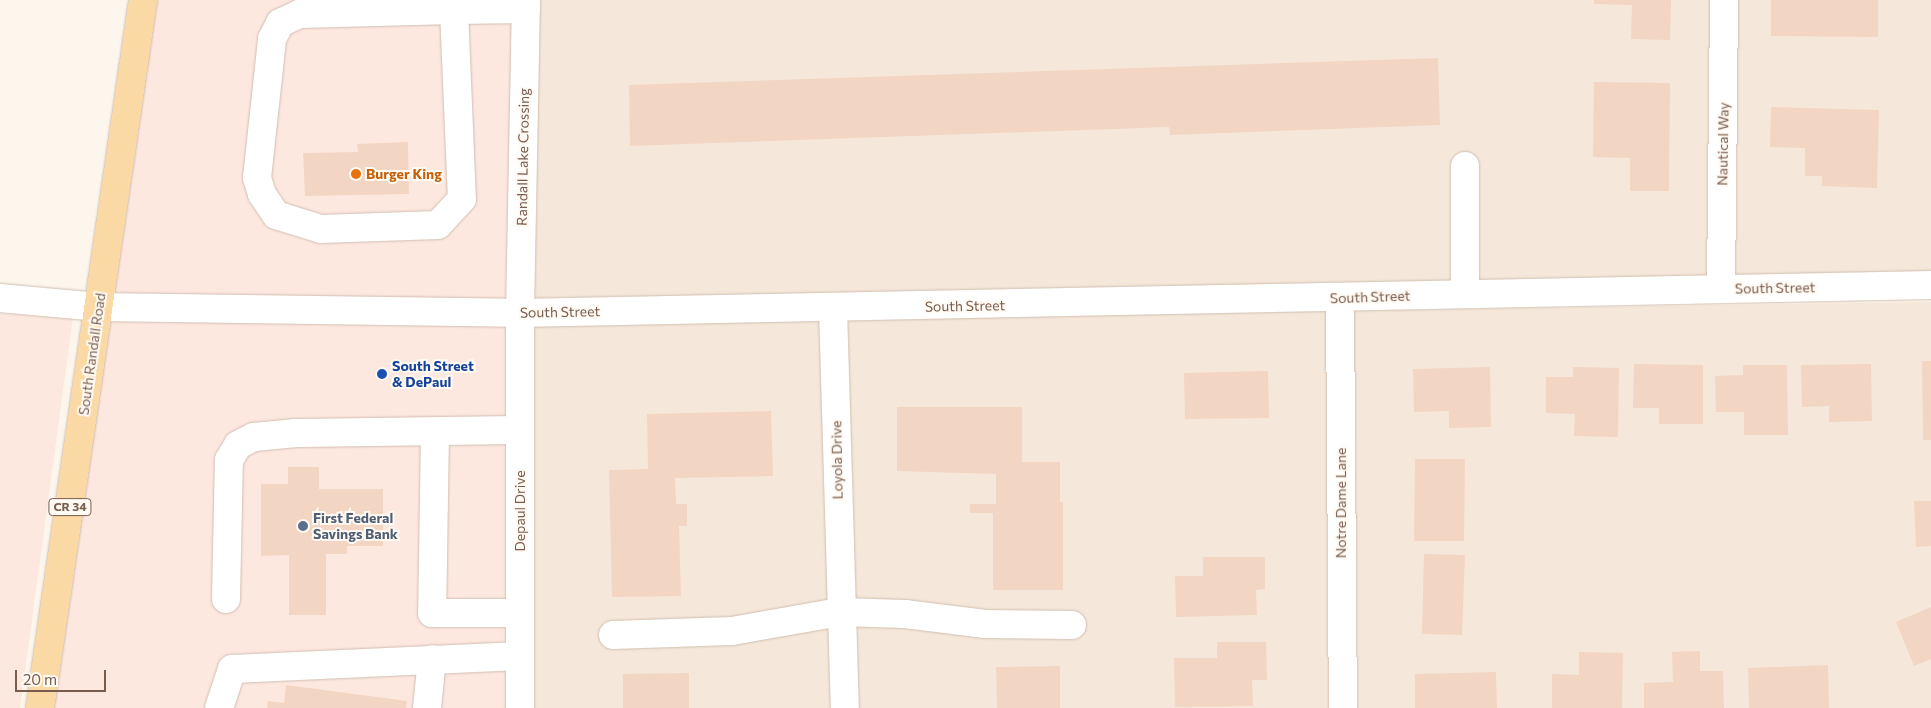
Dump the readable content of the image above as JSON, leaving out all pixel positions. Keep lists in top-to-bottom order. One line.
{"streets":{"main road":["South Randall Road","CR 34"],"street":["Nautical Way","Randall Lake Crossing","South Street","Loyola Drive","Notre Dame Lane","Depaul Drive"]},"crossings":[["Nautical Way","South Street"],["Randall Lake Crossing","South Street"],["Randall Lake Crossing","Depaul Drive"],["South Street","South Randall Road"],["South Street","Loyola Drive"],["South Street","Notre Dame Lane"],["South Street","Depaul Drive"]],"places":["Burger King","South Street & DePaul","First Federal Savings Bank"],"scale_bar":"20 m"}
